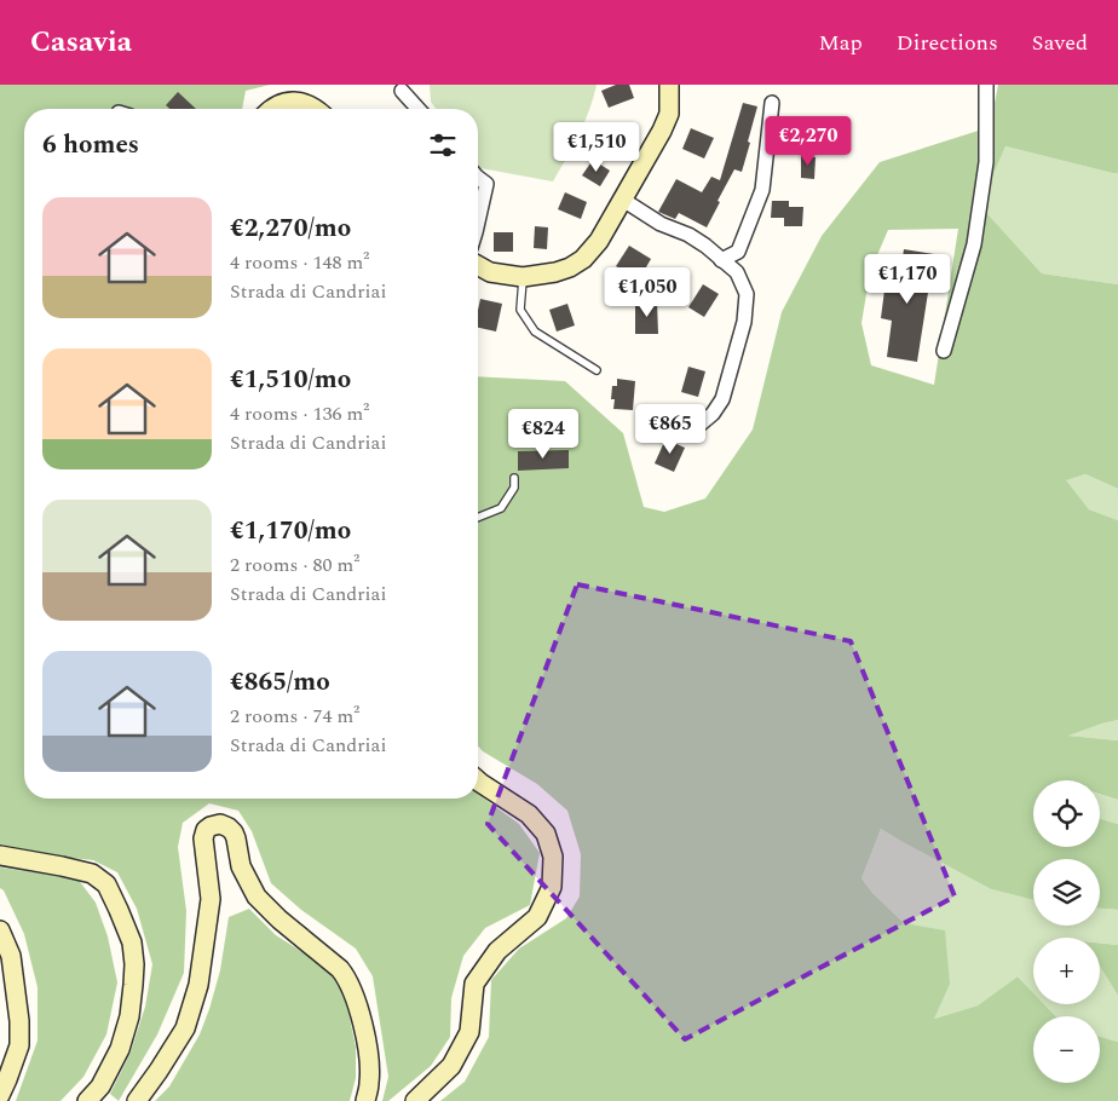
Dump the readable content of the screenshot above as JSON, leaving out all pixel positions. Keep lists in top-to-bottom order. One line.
{"page":{"header":"Casavia","nav":["Map","Directions","Saved"],"heading":"6 homes","price":["€2,270","€1,510","€1,170","€1,050","€865","€824"],"list":[{"name":"€2,270/mo","note":"4 rooms · 148 m² · Strada di Candriai"},{"name":"€1,510/mo","note":"4 rooms · 136 m² · Strada di Candriai"},{"name":"€1,170/mo","note":"2 rooms · 80 m² · Strada di Candriai"},{"name":"€865/mo","note":"2 rooms · 74 m² · Strada di Candriai"}],"map_buttons":["+","−"]}}
